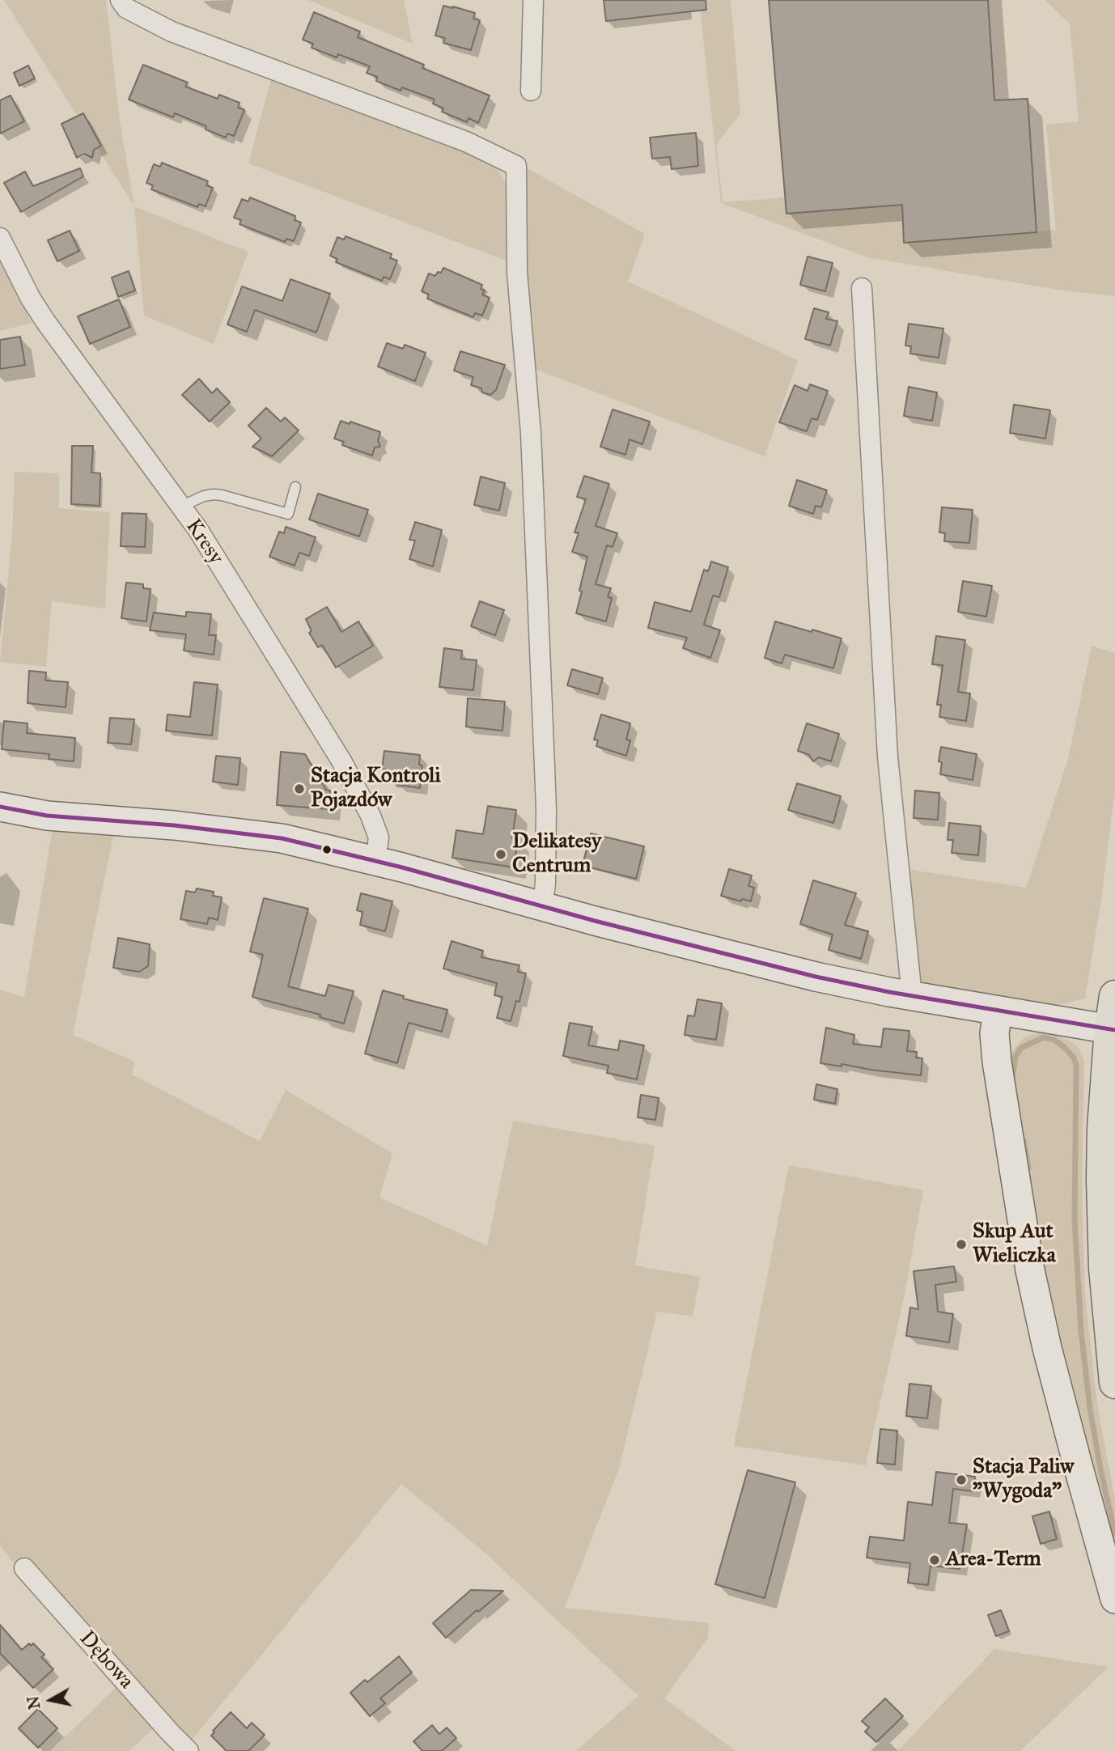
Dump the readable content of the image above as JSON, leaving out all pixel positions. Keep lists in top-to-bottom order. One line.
{"streets":{"street":["Kresy","Dębowa"]},"places":["Stacja Kontroli Pojazdów","Delikatesy Centrum","Skup Aut Wieliczka","Stacja Paliw \"Wygoda\"","Area-Term"],"north":"left"}
